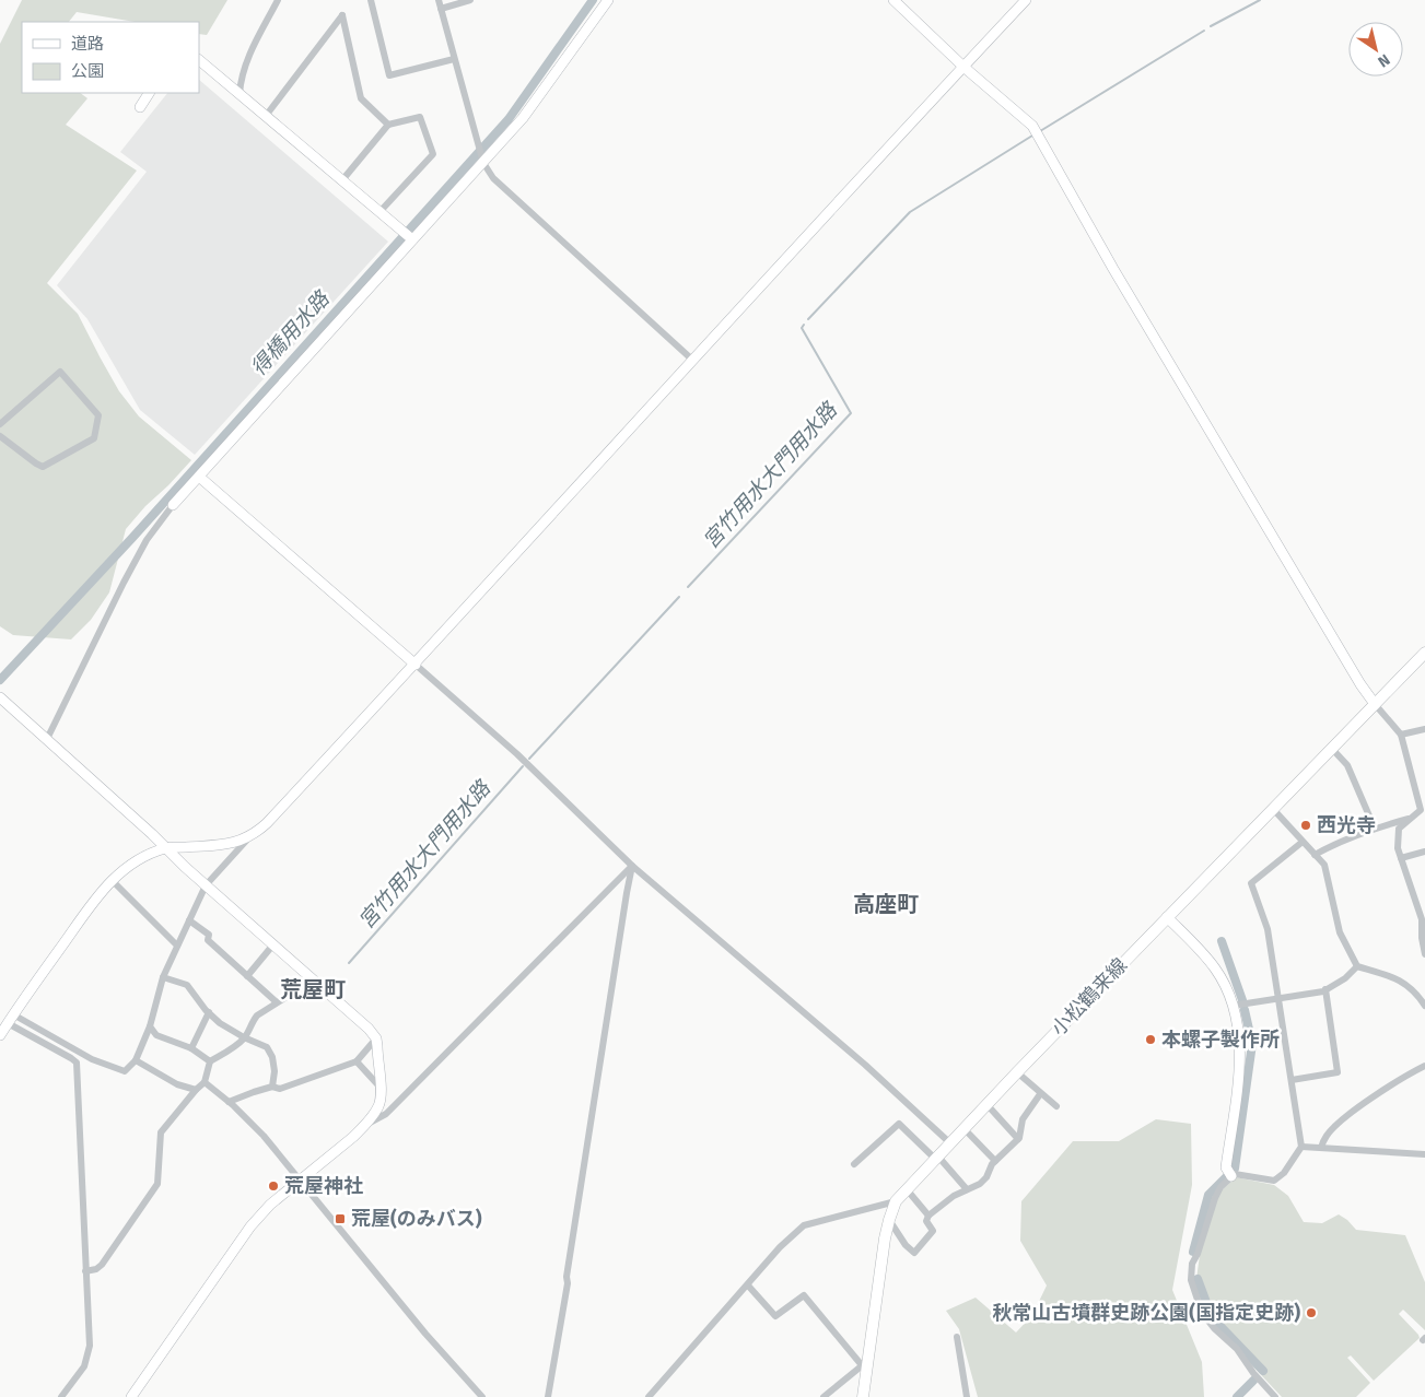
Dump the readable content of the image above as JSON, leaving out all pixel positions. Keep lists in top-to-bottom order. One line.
{"streets":{"main road":["小松鶴来線"]},"districts":["高座町","荒屋町"],"water":["得橋用水路","宮竹用水大門用水路"],"places":{"other":["西光寺","本螺子製作所","荒屋神社","秋常山古墳群史跡公園(国指定史跡)"],"transit":["荒屋(のみバス)"]},"legend":["道路","公園"],"north":"bottom right"}
